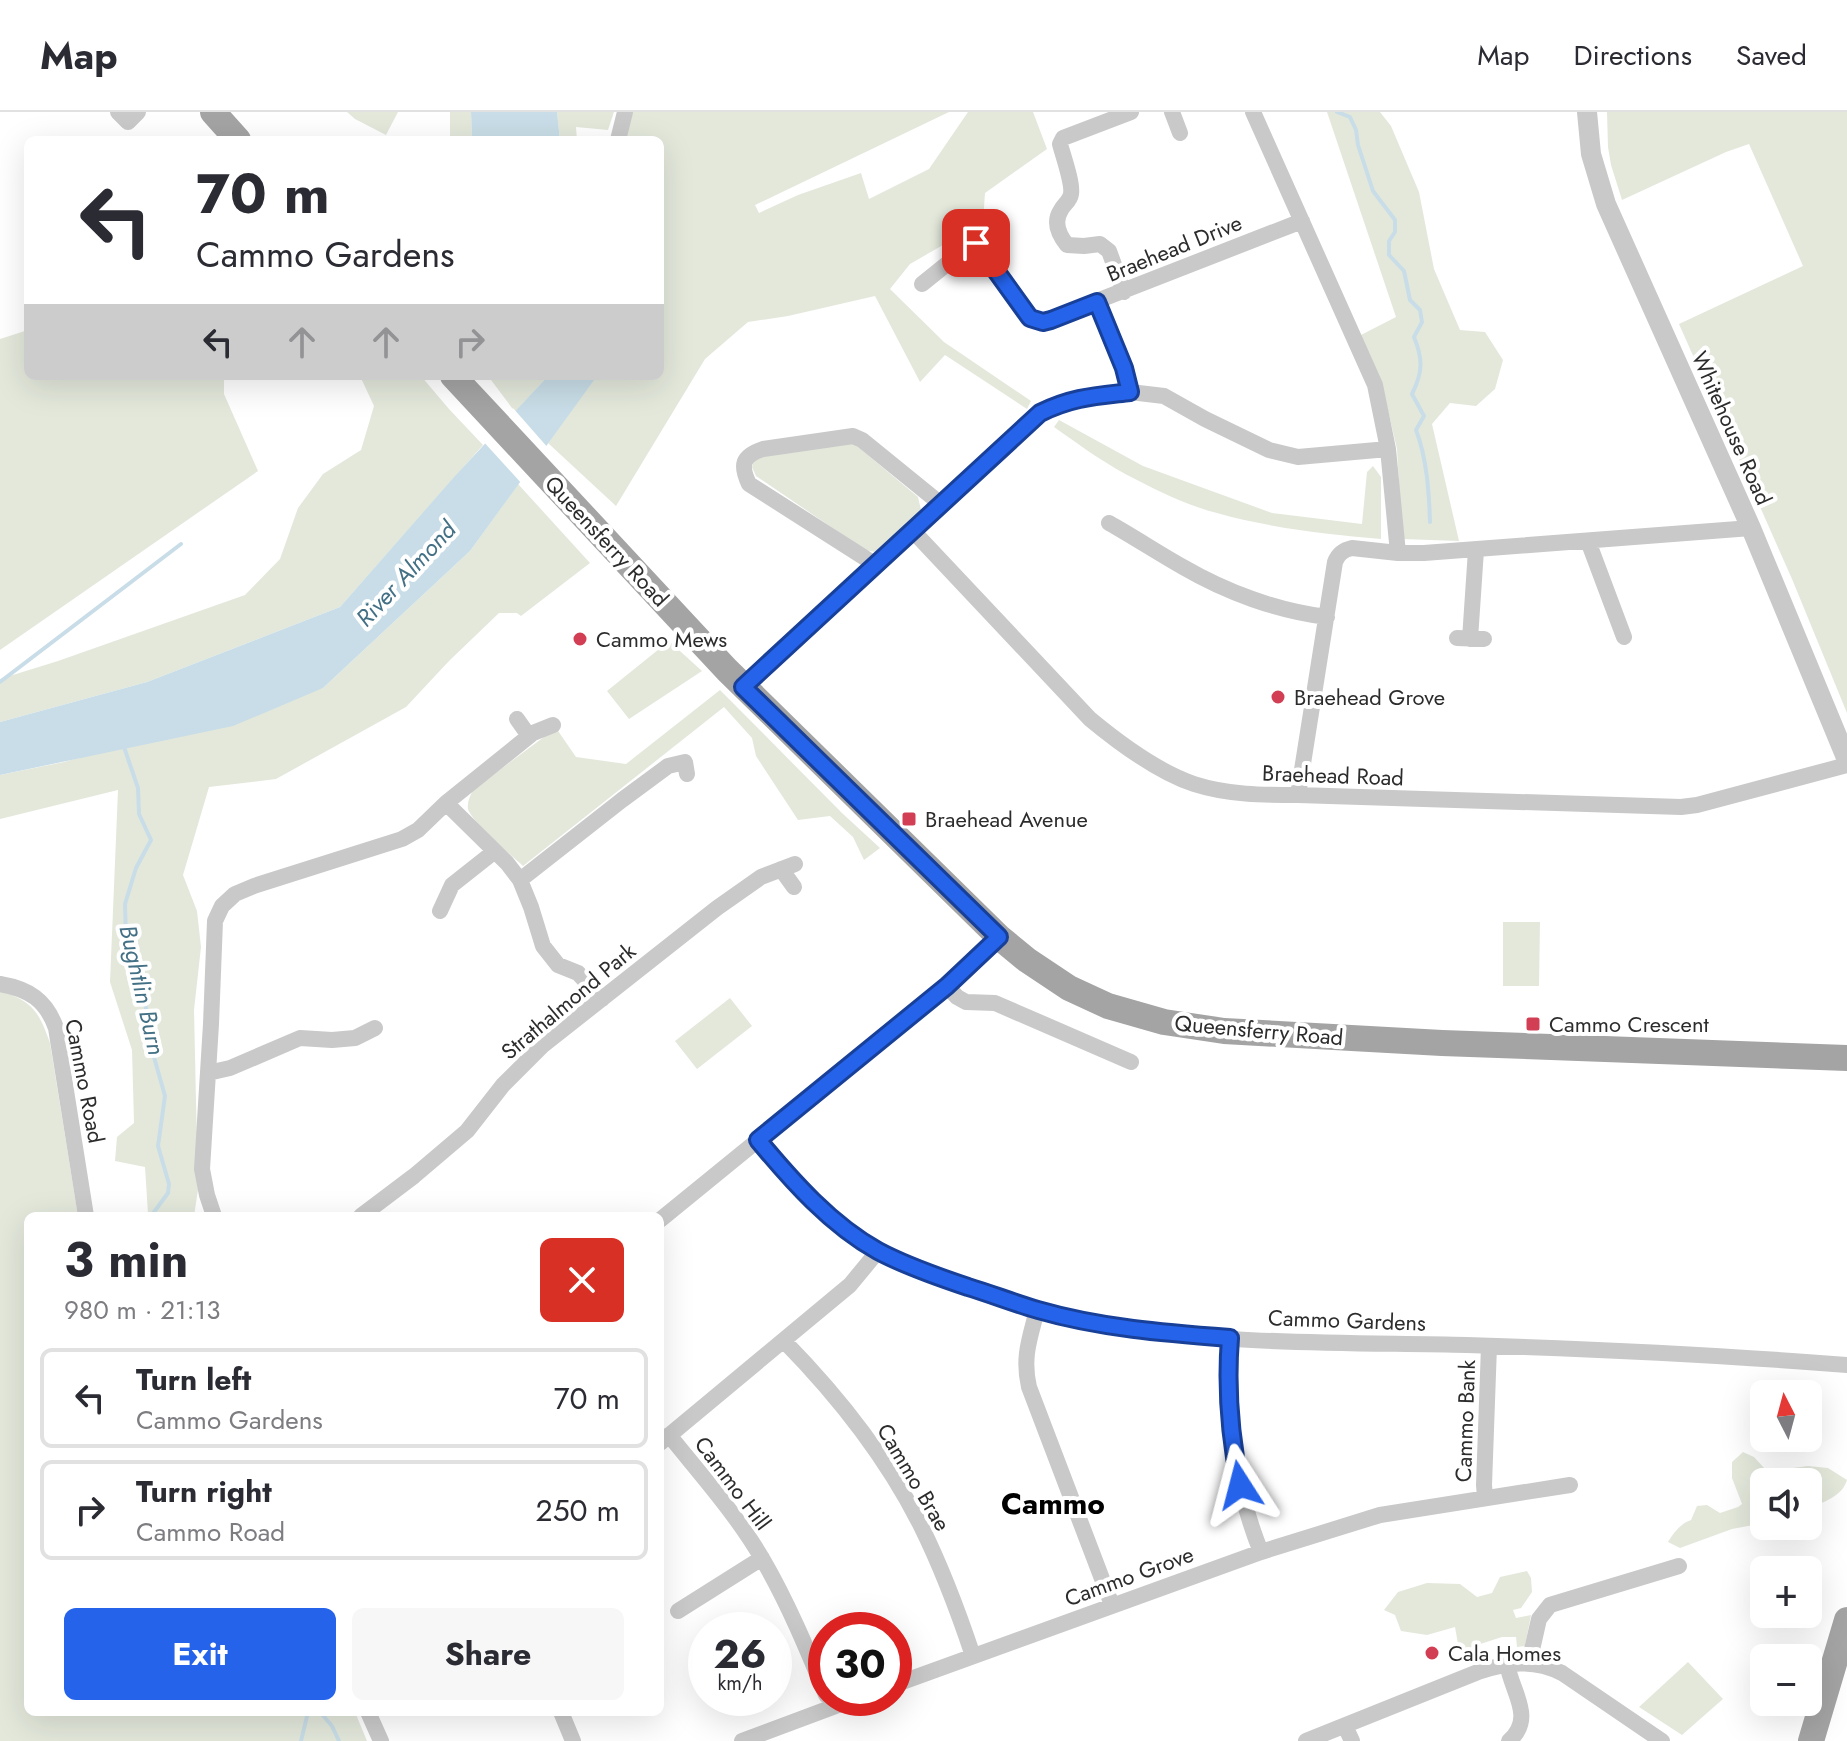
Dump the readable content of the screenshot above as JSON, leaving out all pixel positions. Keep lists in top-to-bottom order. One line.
{"streets":{"main road":["Queensferry Road"],"street":["Braehead Drive","Whitehouse Road","Braehead Road","Strathalmond Park","Cammo Road","Cammo Gardens","Cammo Bank","Cammo Brae","Cammo Hill","Cammo Grove"]},"crossings":[["Whitehouse Road","Braehead Road"],["Cammo Gardens","Cammo Bank"],["Cammo Bank","Cammo Grove"],["Cammo Brae","Cammo Grove"]],"districts":["Cammo"],"water":["River Almond","Bughtlin Burn"],"places":{"other":["Cammo Mews","Braehead Grove","Cala Homes"],"transit":["Braehead Avenue","Cammo Crescent"]},"north":"top","page":{"header":"Map","nav":["Map","Directions","Saved"],"turn":["70 m","Cammo Gardens"],"heading":["3 min","980 m · 21:13"],"list":[{"name":"Turn left","note":"Cammo Gardens","value":"70 m"},{"name":"Turn right","note":"Cammo Road","value":"250 m"}],"map_buttons":["+","−"],"buttons":["Exit","Share"],"speed":"26 km/h","limit":"30"}}
